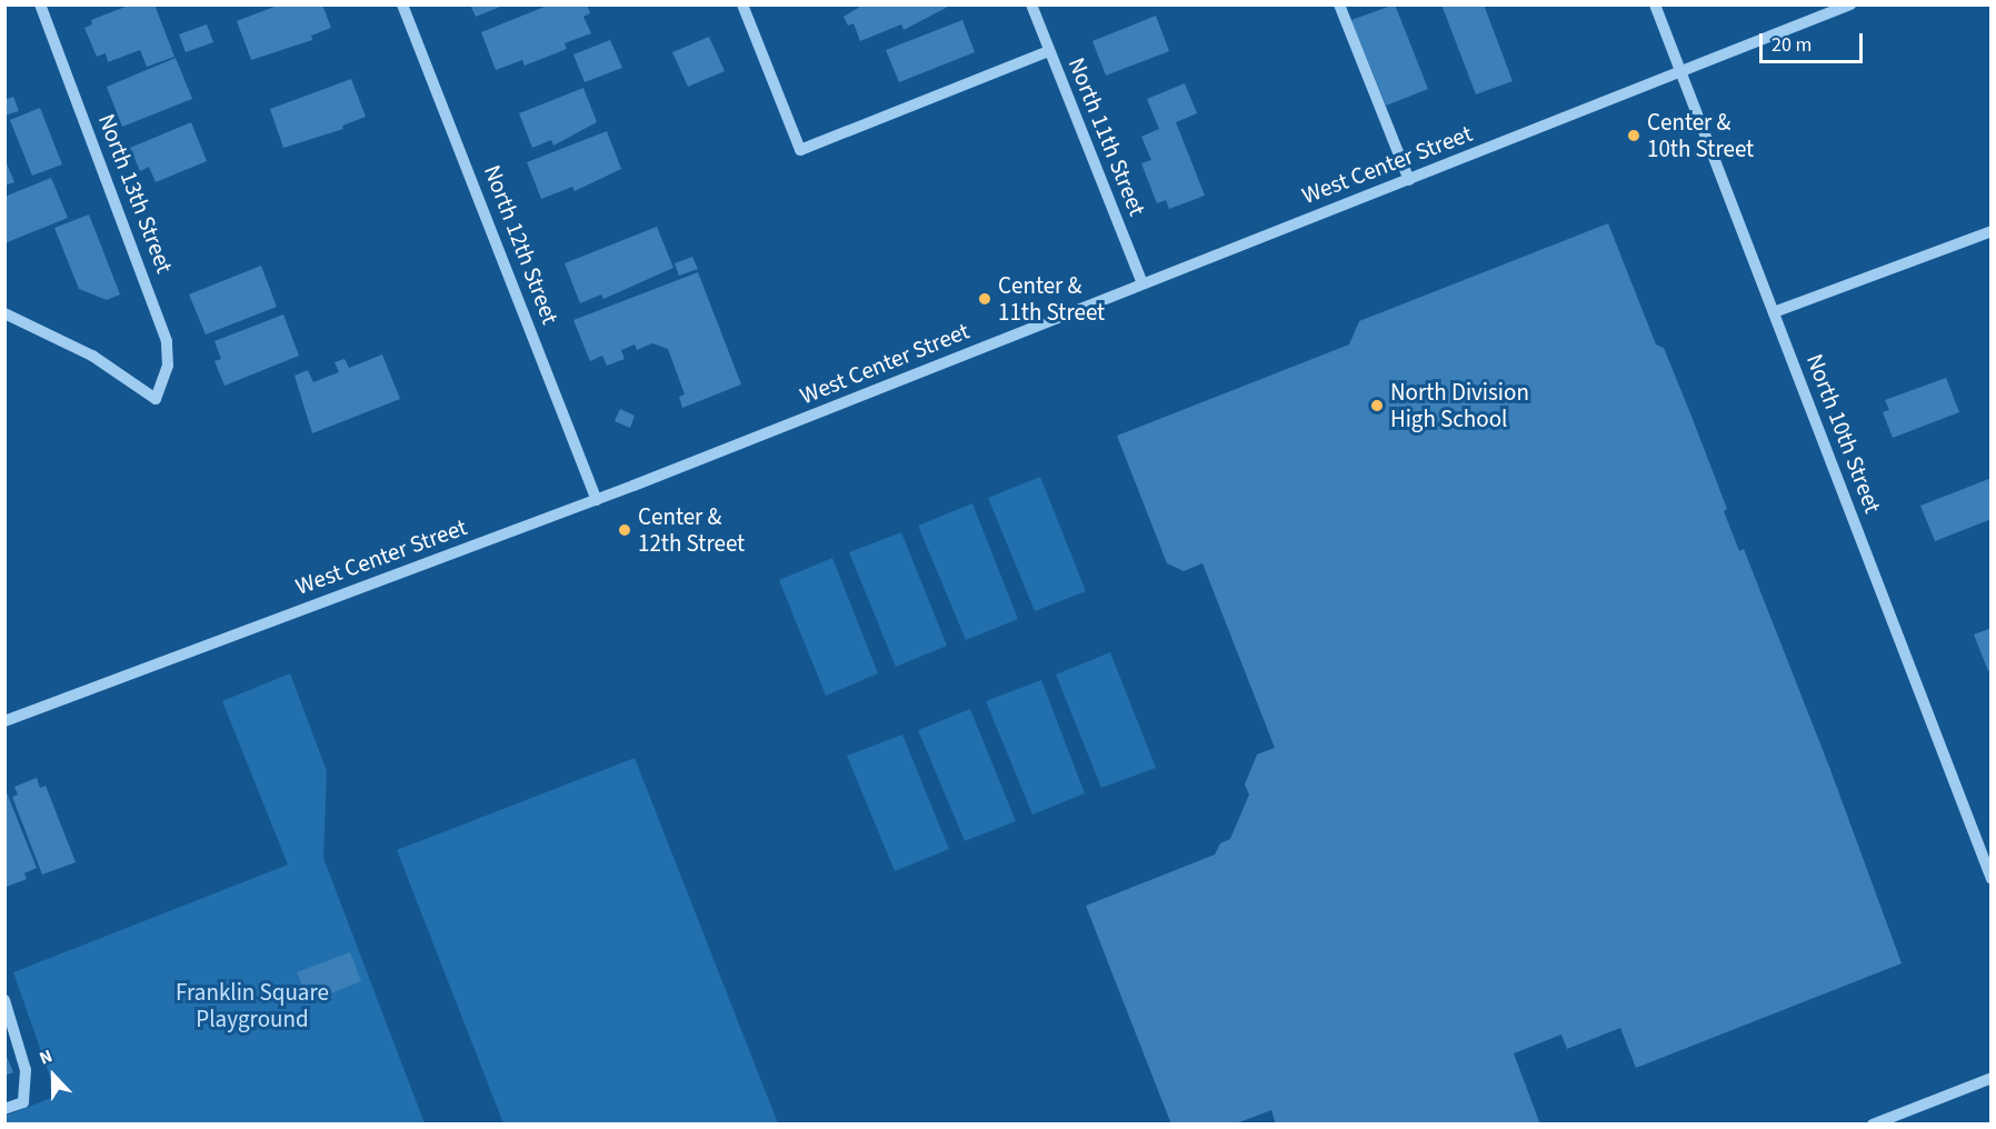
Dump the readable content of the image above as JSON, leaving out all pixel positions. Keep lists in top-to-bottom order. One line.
{"streets":{"street":["North 11th Street","West Center Street","North 13th Street","North 12th Street","North 10th Street"]},"crossings":[["North 11th Street","West Center Street"],["West Center Street","North 12th Street"],["West Center Street","North 10th Street"]],"parks":["Franklin Square Playground"],"places":["Center & 10th Street","Center & 11th Street","North Division High School","Center & 12th Street"],"scale_bar":"20 m","north":"top"}
